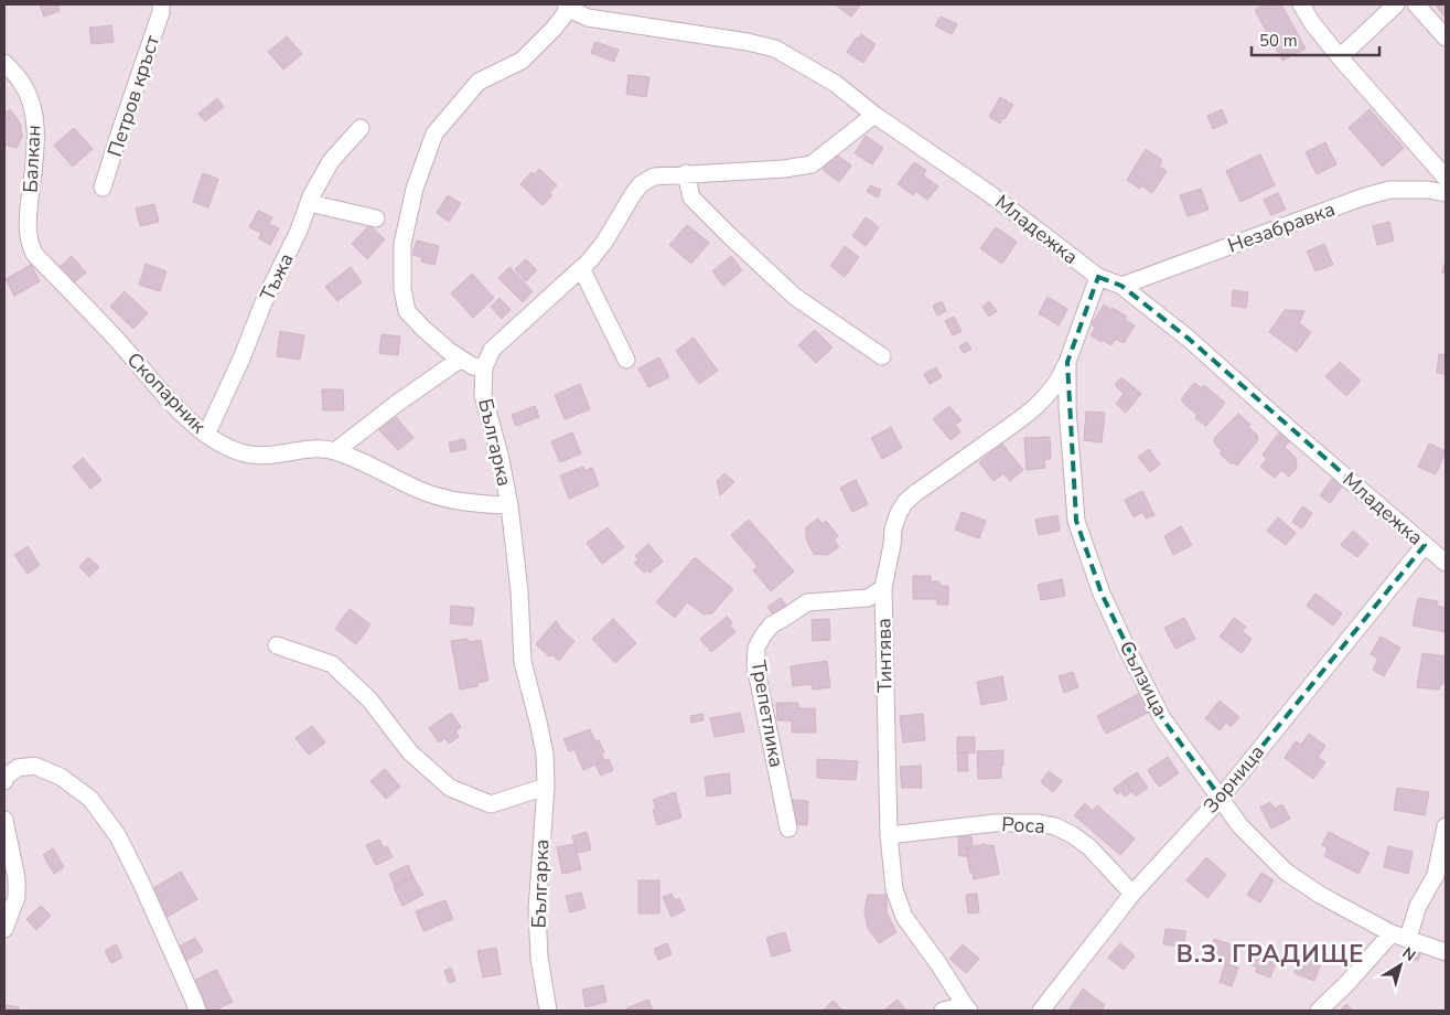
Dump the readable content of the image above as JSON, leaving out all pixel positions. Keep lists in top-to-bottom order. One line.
{"streets":{"street":["Петров кръст","Балкан","Незабравка","Младежка","Тъжа","Скопарник","Българка","Тинтява","Сълзица","Трепетлика","Зорница","Роса"]},"crossings":[["Балкан","Скопарник"],["Незабравка","Младежка"],["Младежка","Българка"],["Младежка","Сълзица"],["Младежка","Зорница"],["Тъжа","Скопарник"],["Тинтява","Сълзица"],["Тинтява","Трепетлика"],["Тинтява","Роса"],["Сълзица","Зорница"],["Зорница","Роса"]],"districts":["В.З. ГРАДИЩЕ"],"scale_bar":"50 m","north":"top right"}
